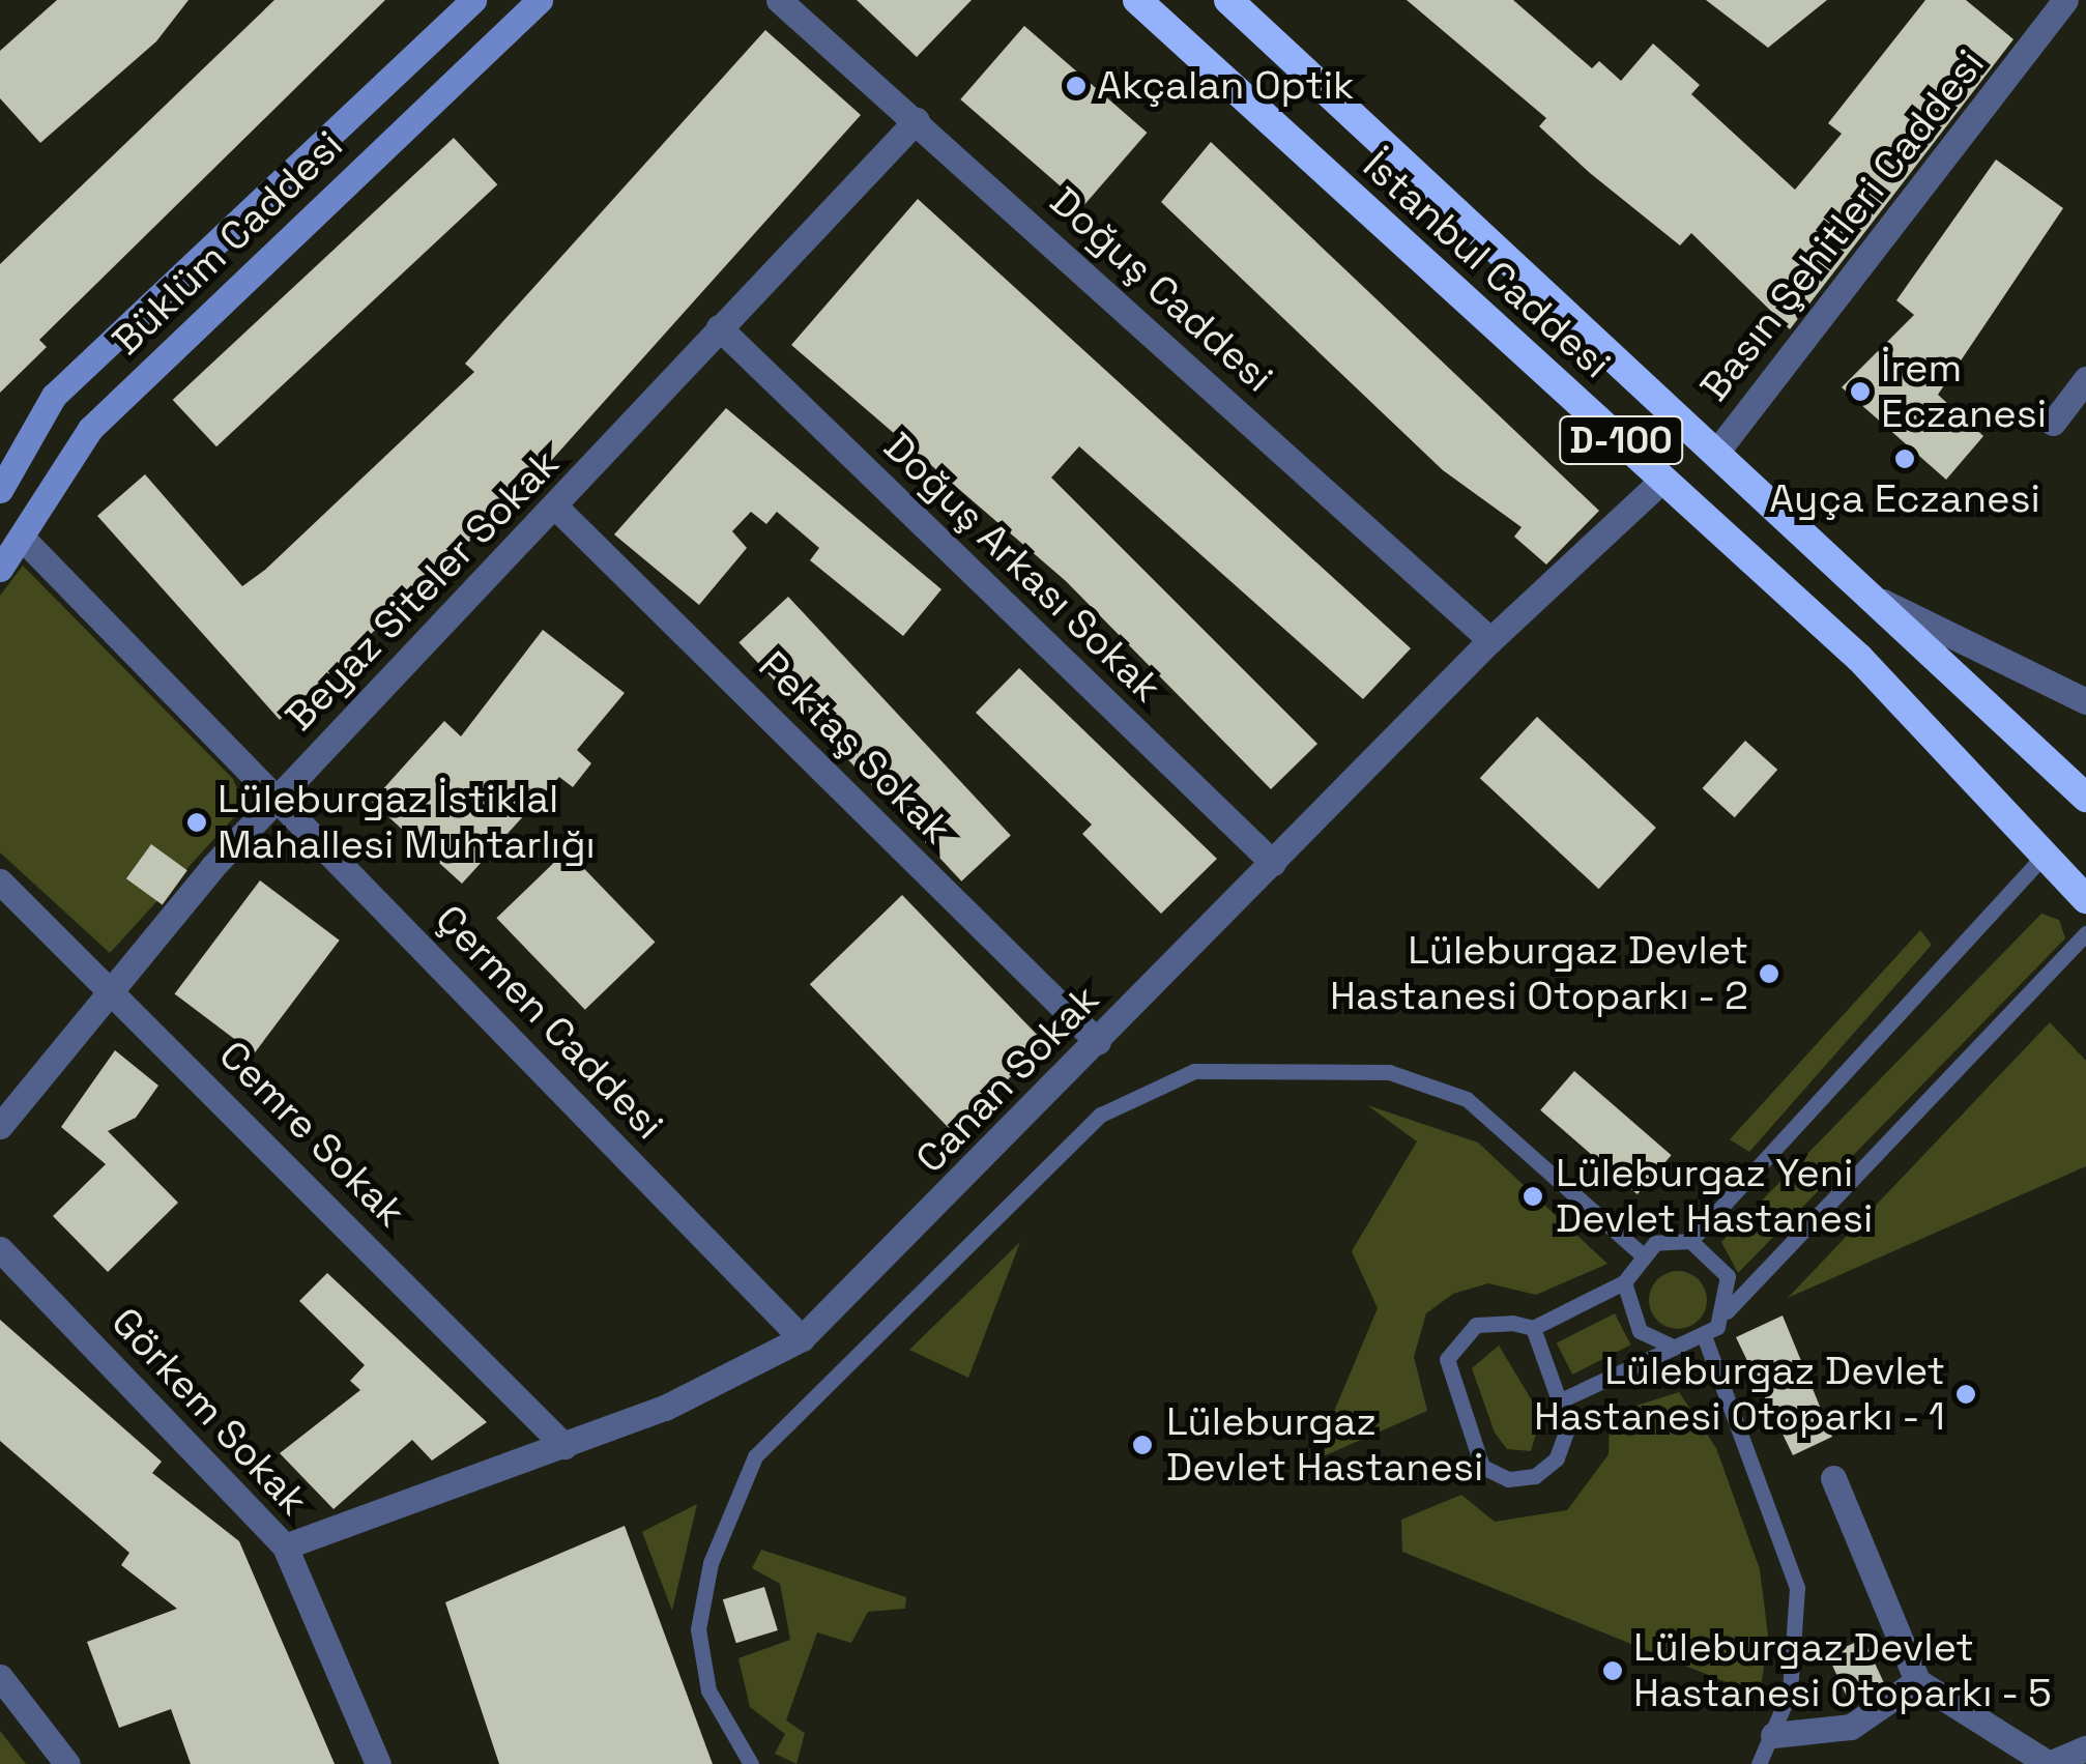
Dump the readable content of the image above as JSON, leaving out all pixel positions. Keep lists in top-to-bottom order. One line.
{"streets":{"highway":["İstanbul Caddesi","D-100"],"main road":["Büklüm Caddesi"],"street":["Basın Şehitleri Caddesi","Doğuş Caddesi","Doğuş Arkası Sokak","Beyaz Siteler Sokak","Pektaş Sokak","Çermen Caddesi","Canan Sokak","Cemre Sokak","Görkem Sokak"]},"crossings":[["Basın Şehitleri Caddesi","İstanbul Caddesi"],["Büklüm Caddesi","Çermen Caddesi"],["İstanbul Caddesi","Canan Sokak"],["Doğuş Caddesi","Beyaz Siteler Sokak"],["Doğuş Caddesi","Canan Sokak"],["Doğuş Arkası Sokak","Beyaz Siteler Sokak"],["Doğuş Arkası Sokak","Canan Sokak"],["Beyaz Siteler Sokak","Pektaş Sokak"],["Beyaz Siteler Sokak","Çermen Caddesi"],["Beyaz Siteler Sokak","Cemre Sokak"],["Pektaş Sokak","Canan Sokak"],["Çermen Caddesi","Canan Sokak"],["Canan Sokak","Cemre Sokak"],["Canan Sokak","Görkem Sokak"]],"places":["Akçalan Optik","İrem Eczanesi","Ayça Eczanesi","Lüleburgaz İstiklal Mahallesi Muhtarlığı","Lüleburgaz Devlet Hastanesi Otoparkı - 2","Lüleburgaz Yeni Devlet Hastanesi","Lüleburgaz Devlet Hastanesi Otoparkı - 1","Lüleburgaz Devlet Hastanesi","Lüleburgaz Devlet Hastanesi Otoparkı - 5"]}
